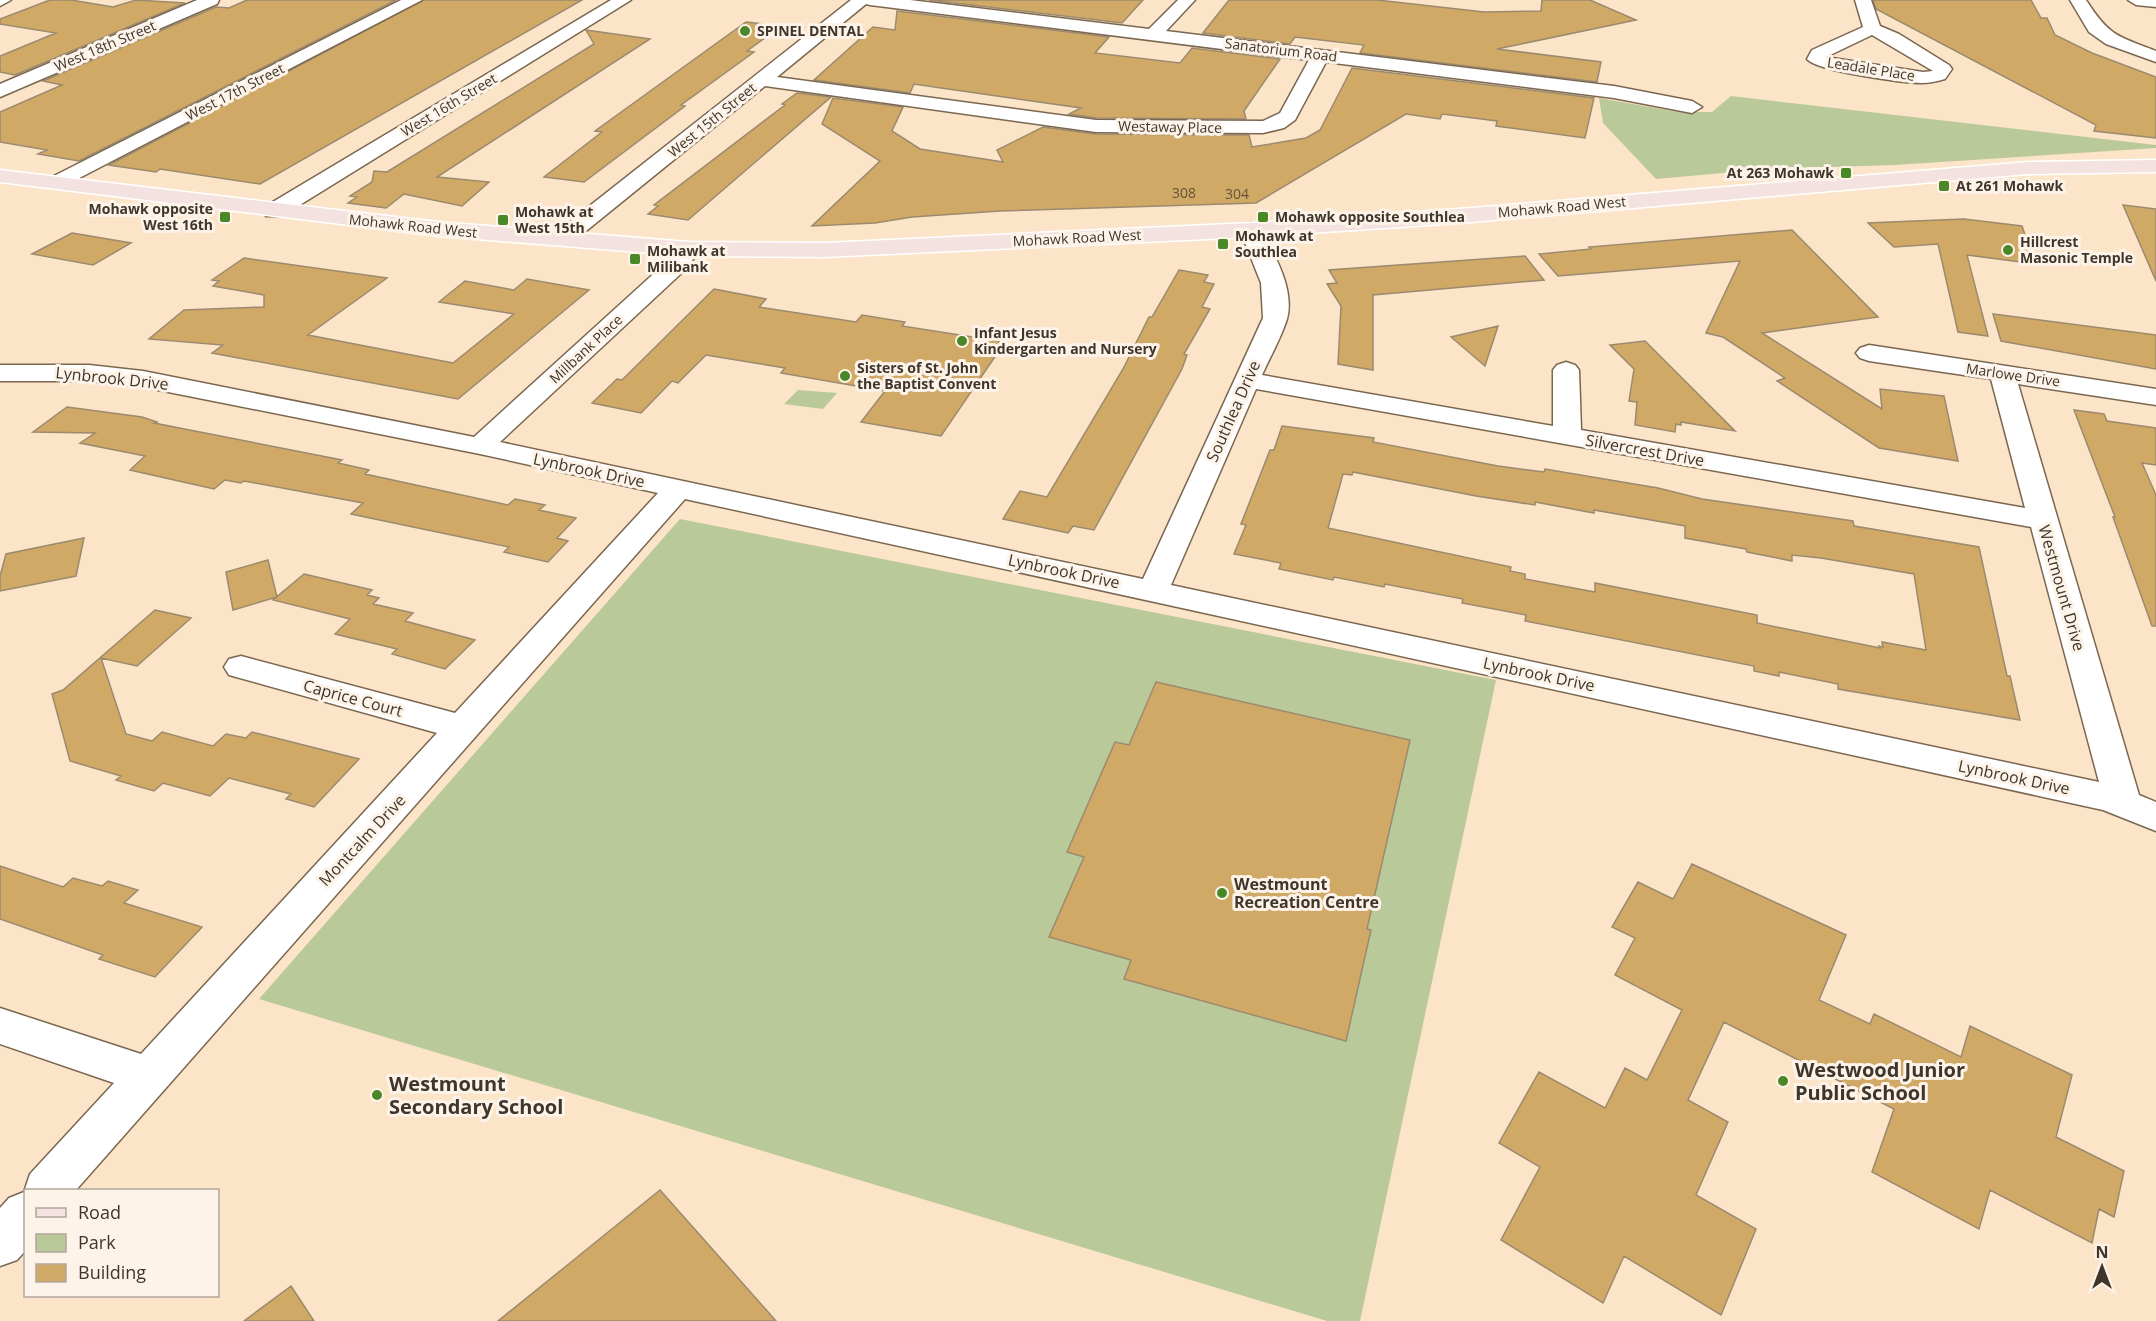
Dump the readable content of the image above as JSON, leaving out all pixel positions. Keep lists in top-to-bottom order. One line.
{"streets":{"main road":["Mohawk Road West"],"street":["West 18th Street","Sanatorium Road","Leadale Place","West 17th Street","West 16th Street","West 15th Street","Westaway Place","Millbank Place","Marlowe Drive","Lynbrook Drive","Southlea Drive","Silvercrest Drive","Westmount Drive","Caprice Court","Montcalm Drive"]},"crossings":[["Sanatorium Road","Westaway Place"],["West 17th Street","Mohawk Road West"],["West 16th Street","Mohawk Road West"],["West 15th Street","Westaway Place"],["West 15th Street","Mohawk Road West"],["Mohawk Road West","Millbank Place"],["Mohawk Road West","Southlea Drive"],["Millbank Place","Lynbrook Drive"],["Marlowe Drive","Westmount Drive"],["Lynbrook Drive","Southlea Drive"],["Lynbrook Drive","Westmount Drive"],["Lynbrook Drive","Montcalm Drive"],["Southlea Drive","Silvercrest Drive"],["Silvercrest Drive","Westmount Drive"],["Caprice Court","Montcalm Drive"]],"places":{"other":["SPINEL DENTAL","Hillcrest Masonic Temple","Infant Jesus Kindergarten and Nursery","Sisters of St. John the Baptist Convent","Westmount Recreation Centre","Westwood Junior Public School","Westmount Secondary School"],"transit":["At 263 Mohawk","At 261 Mohawk","Mohawk opposite West 16th","Mohawk opposite Southlea","Mohawk at West 15th","Mohawk at Southlea","Mohawk at Milibank"]},"house_numbers":["308","304"],"legend":["Road","Park","Building"],"north":"top"}
